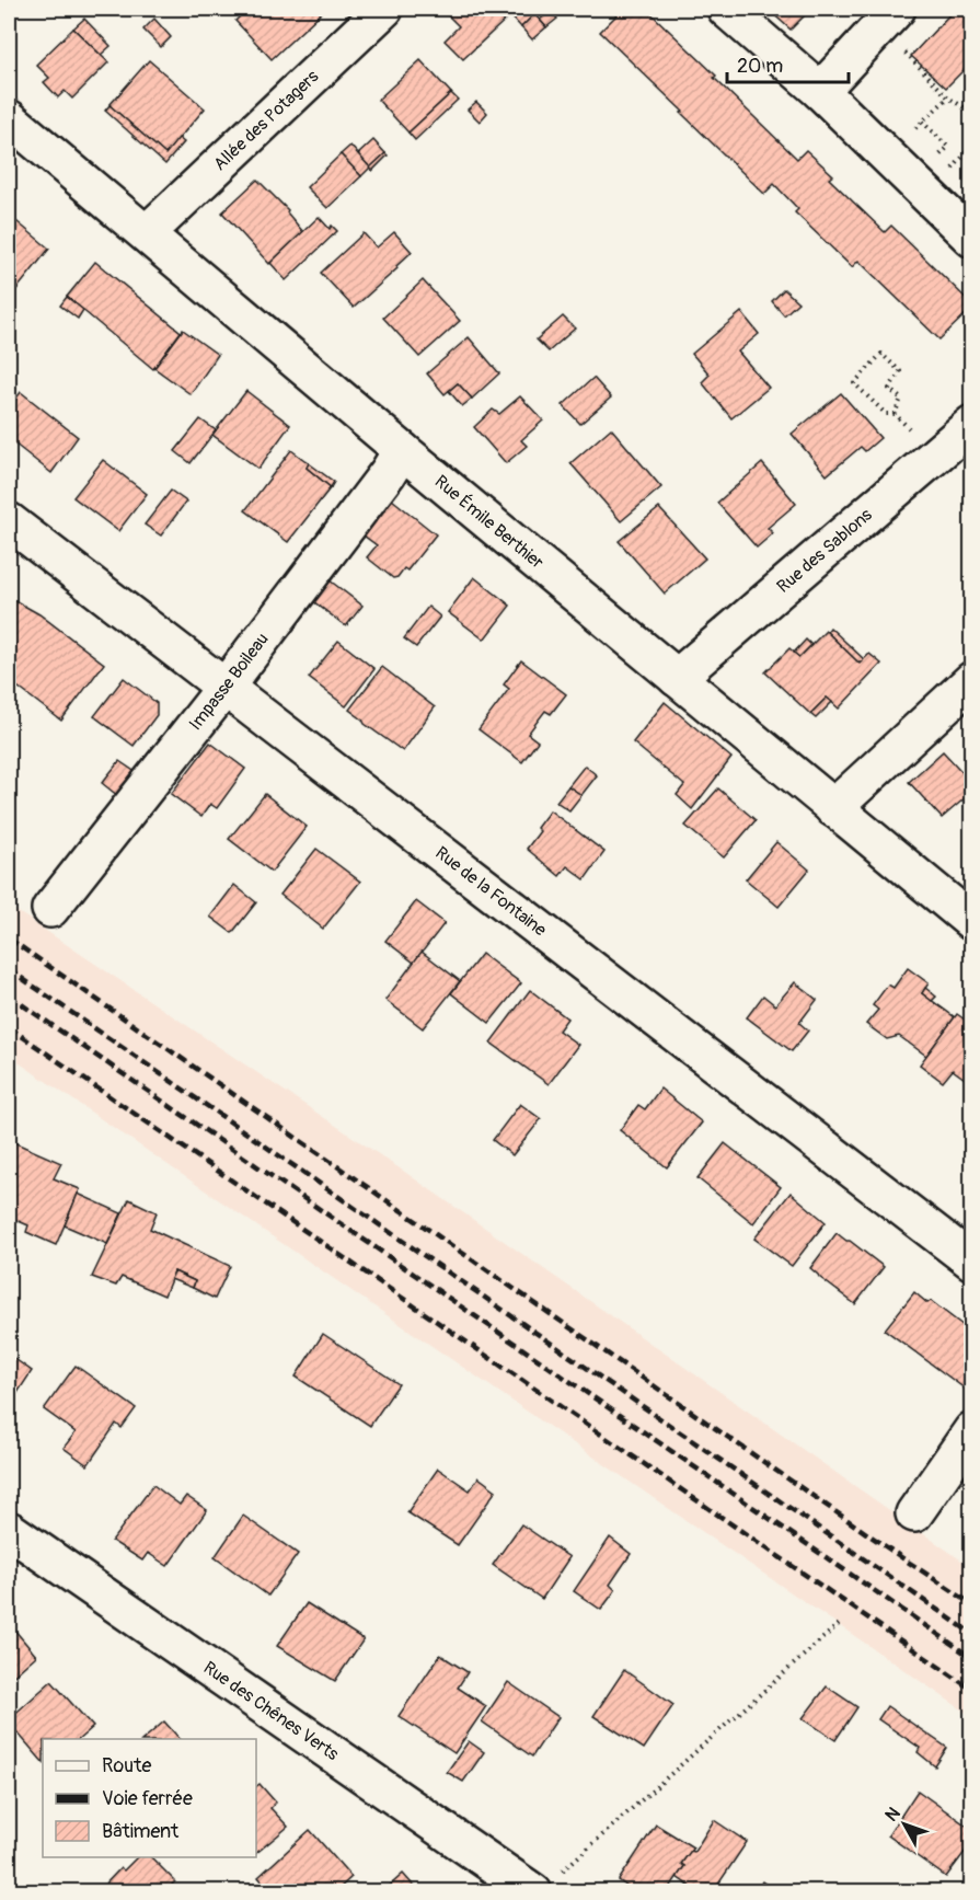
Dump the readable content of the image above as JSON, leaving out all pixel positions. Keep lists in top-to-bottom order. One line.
{"streets":{"street":["Allée des Potagers","Rue Émile Berthier","Rue des Sablons","Impasse Boileau","Rue de la Fontaine","Rue des Chênes Verts"]},"crossings":[["Allée des Potagers","Rue Émile Berthier"],["Rue Émile Berthier","Rue des Sablons"],["Rue Émile Berthier","Impasse Boileau"],["Impasse Boileau","Rue de la Fontaine"]],"legend":["Route","Voie ferrée","Bâtiment"],"scale_bar":"20 m","north":"top left"}
